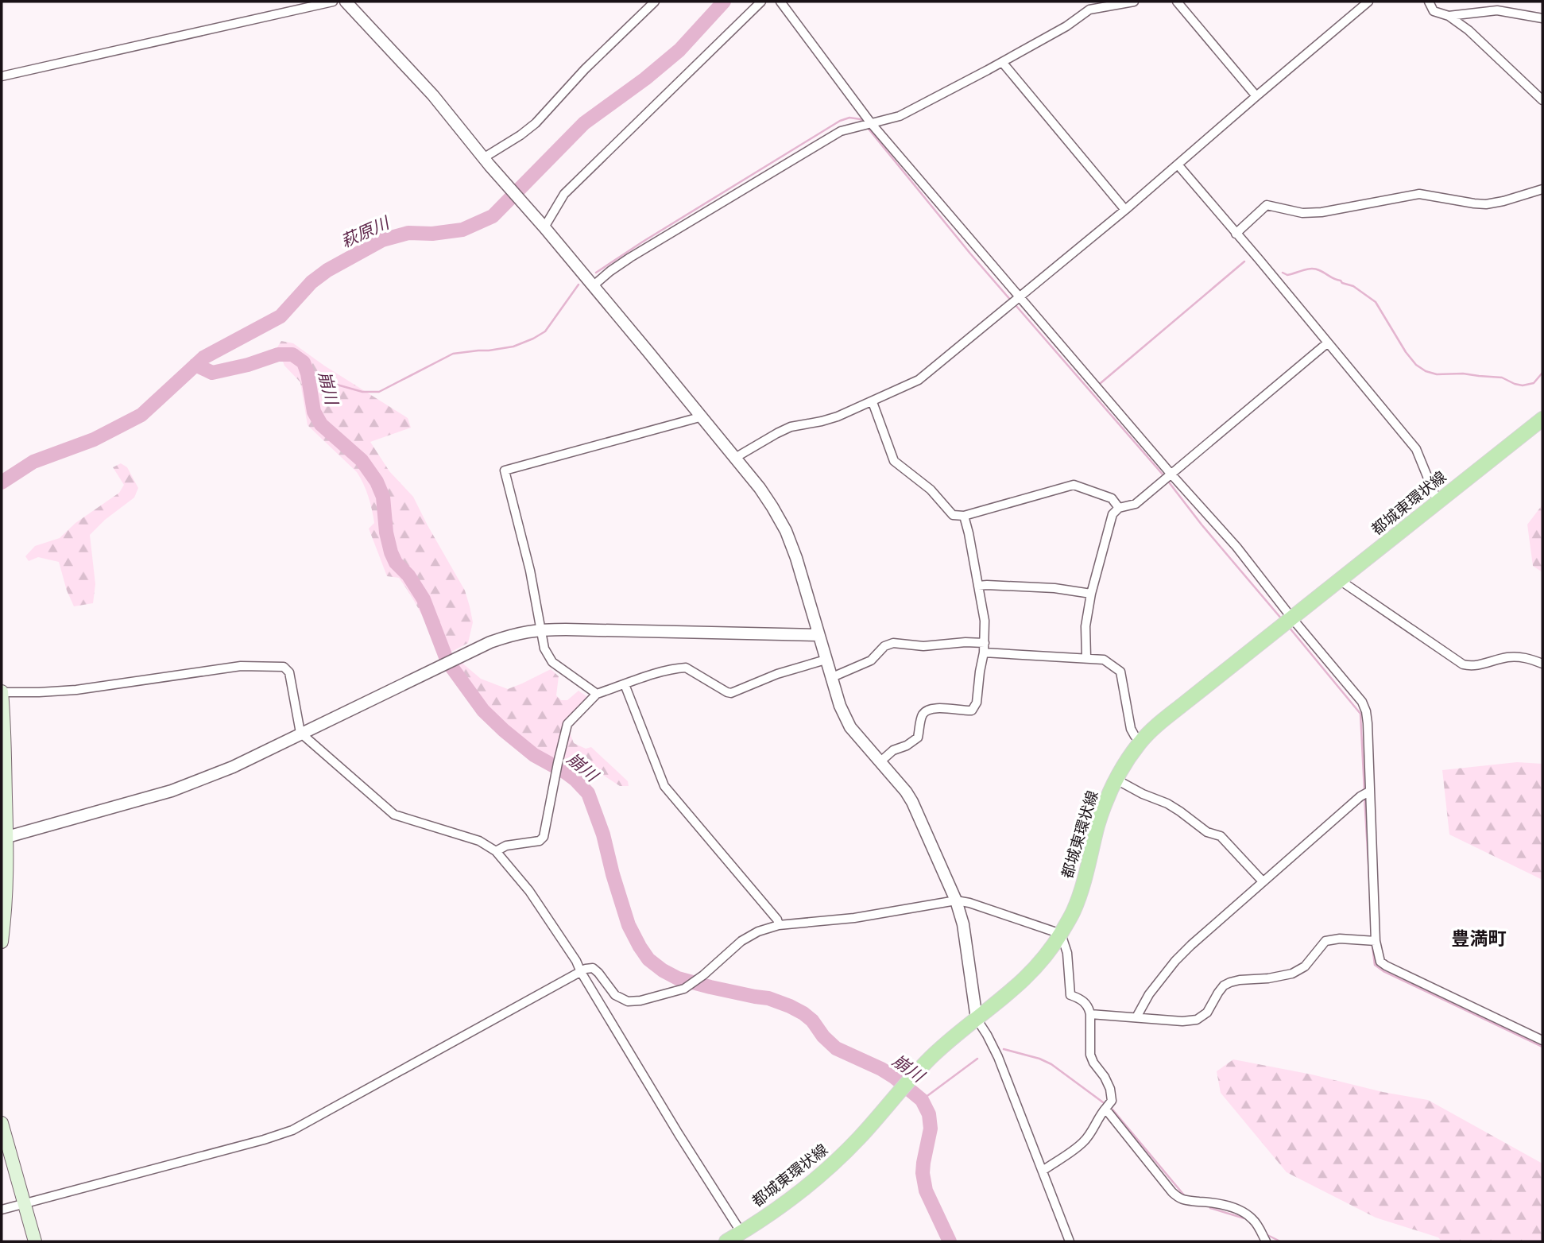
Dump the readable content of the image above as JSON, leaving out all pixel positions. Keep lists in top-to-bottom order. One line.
{"streets":{"main road":["都城東環状線"]},"districts":["豊満町"],"water":["萩原川","崩川"]}
